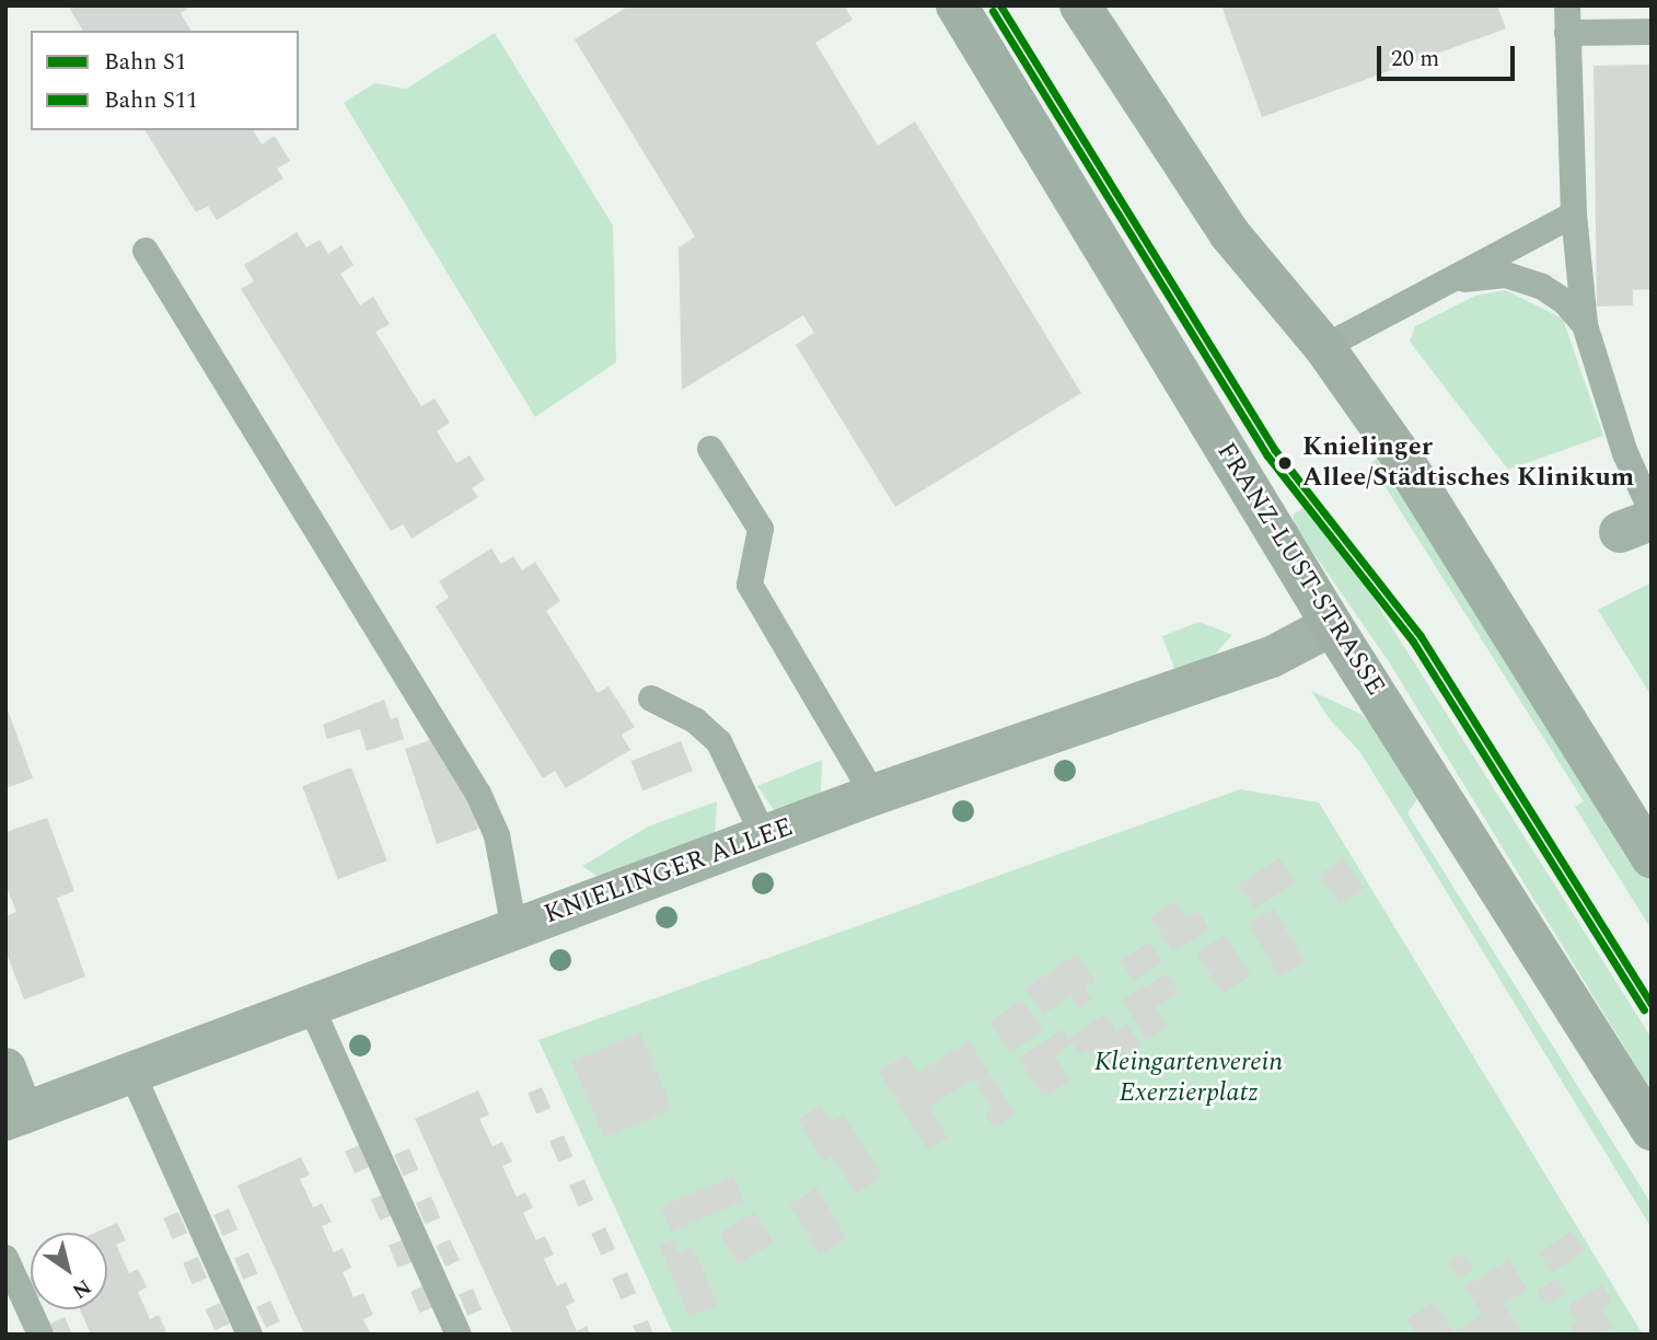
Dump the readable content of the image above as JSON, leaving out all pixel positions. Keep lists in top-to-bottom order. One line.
{"streets":{"street":["FRANZ-LUST-STRASSE","KNIELINGER ALLEE"]},"crossings":[["FRANZ-LUST-STRASSE","KNIELINGER ALLEE"]],"parks":["Kleingartenverein Exerzierplatz"],"places":["Knielinger Allee/Städtisches Klinikum"],"lines":["rail line S1","rail line S11"],"legend":["Bahn S1","Bahn S11"],"scale_bar":"20 m","north":"bottom right"}
